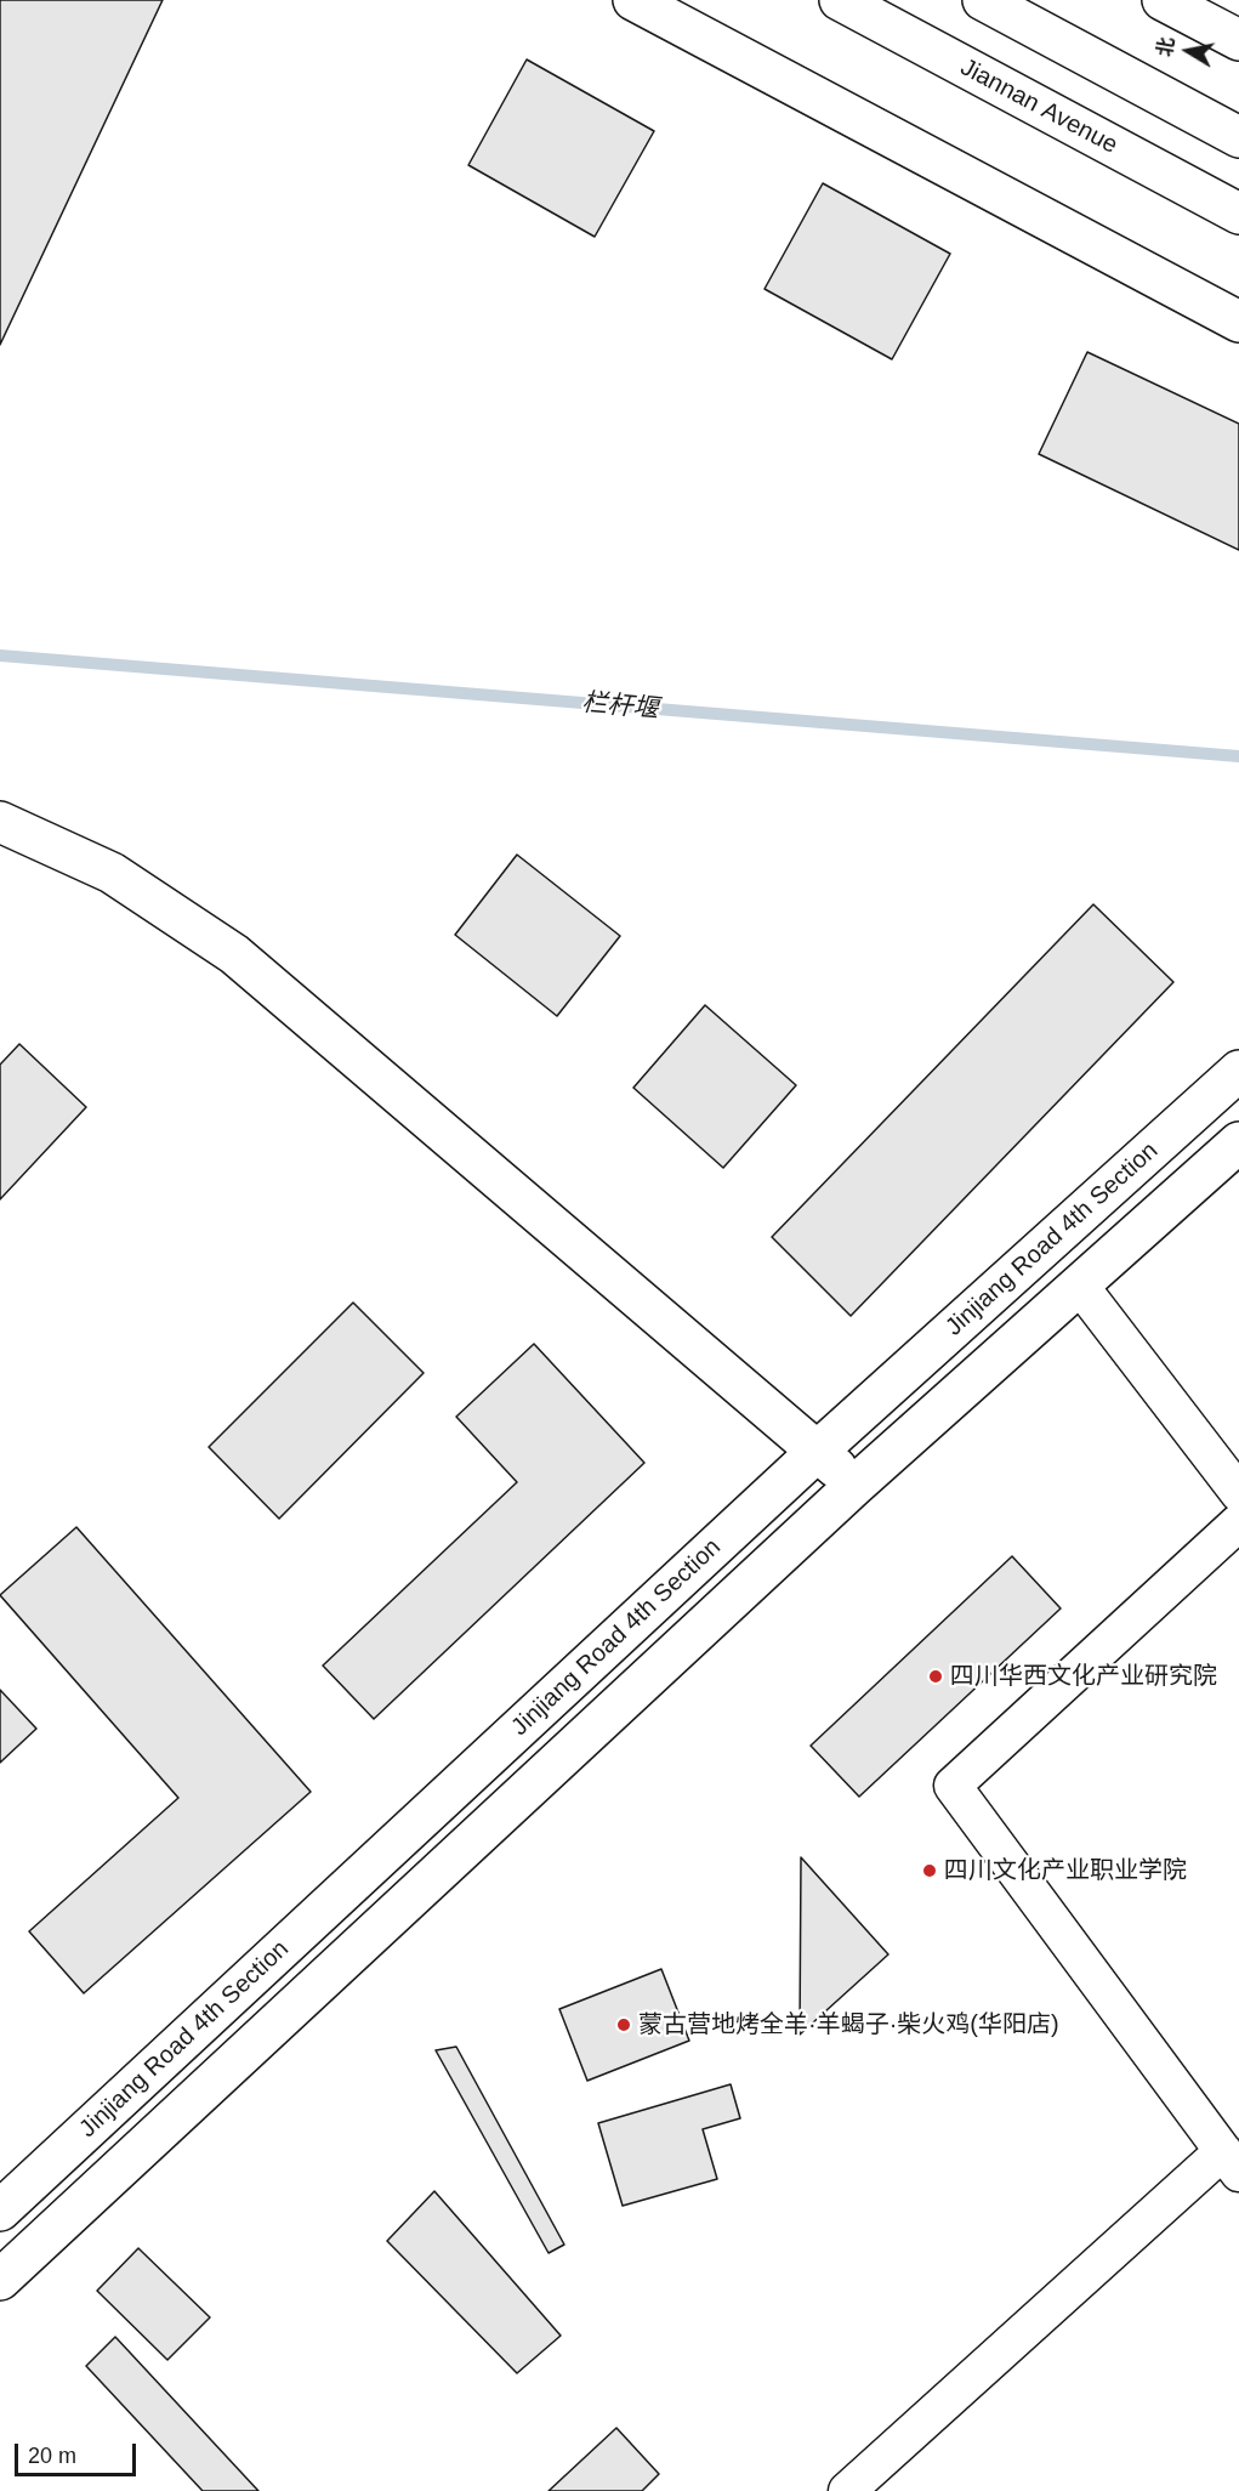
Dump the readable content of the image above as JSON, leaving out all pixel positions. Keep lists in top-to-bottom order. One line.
{"streets":{"main road":["Jiannan Avenue","Jinjiang Road 4th Section"]},"water":["栏杆堰"],"places":["四川华西文化产业研究院","四川文化产业职业学院","蒙古营地烤全羊·羊蝎子·柴火鸡(华阳店)"],"scale_bar":"20 m","north":"left"}
